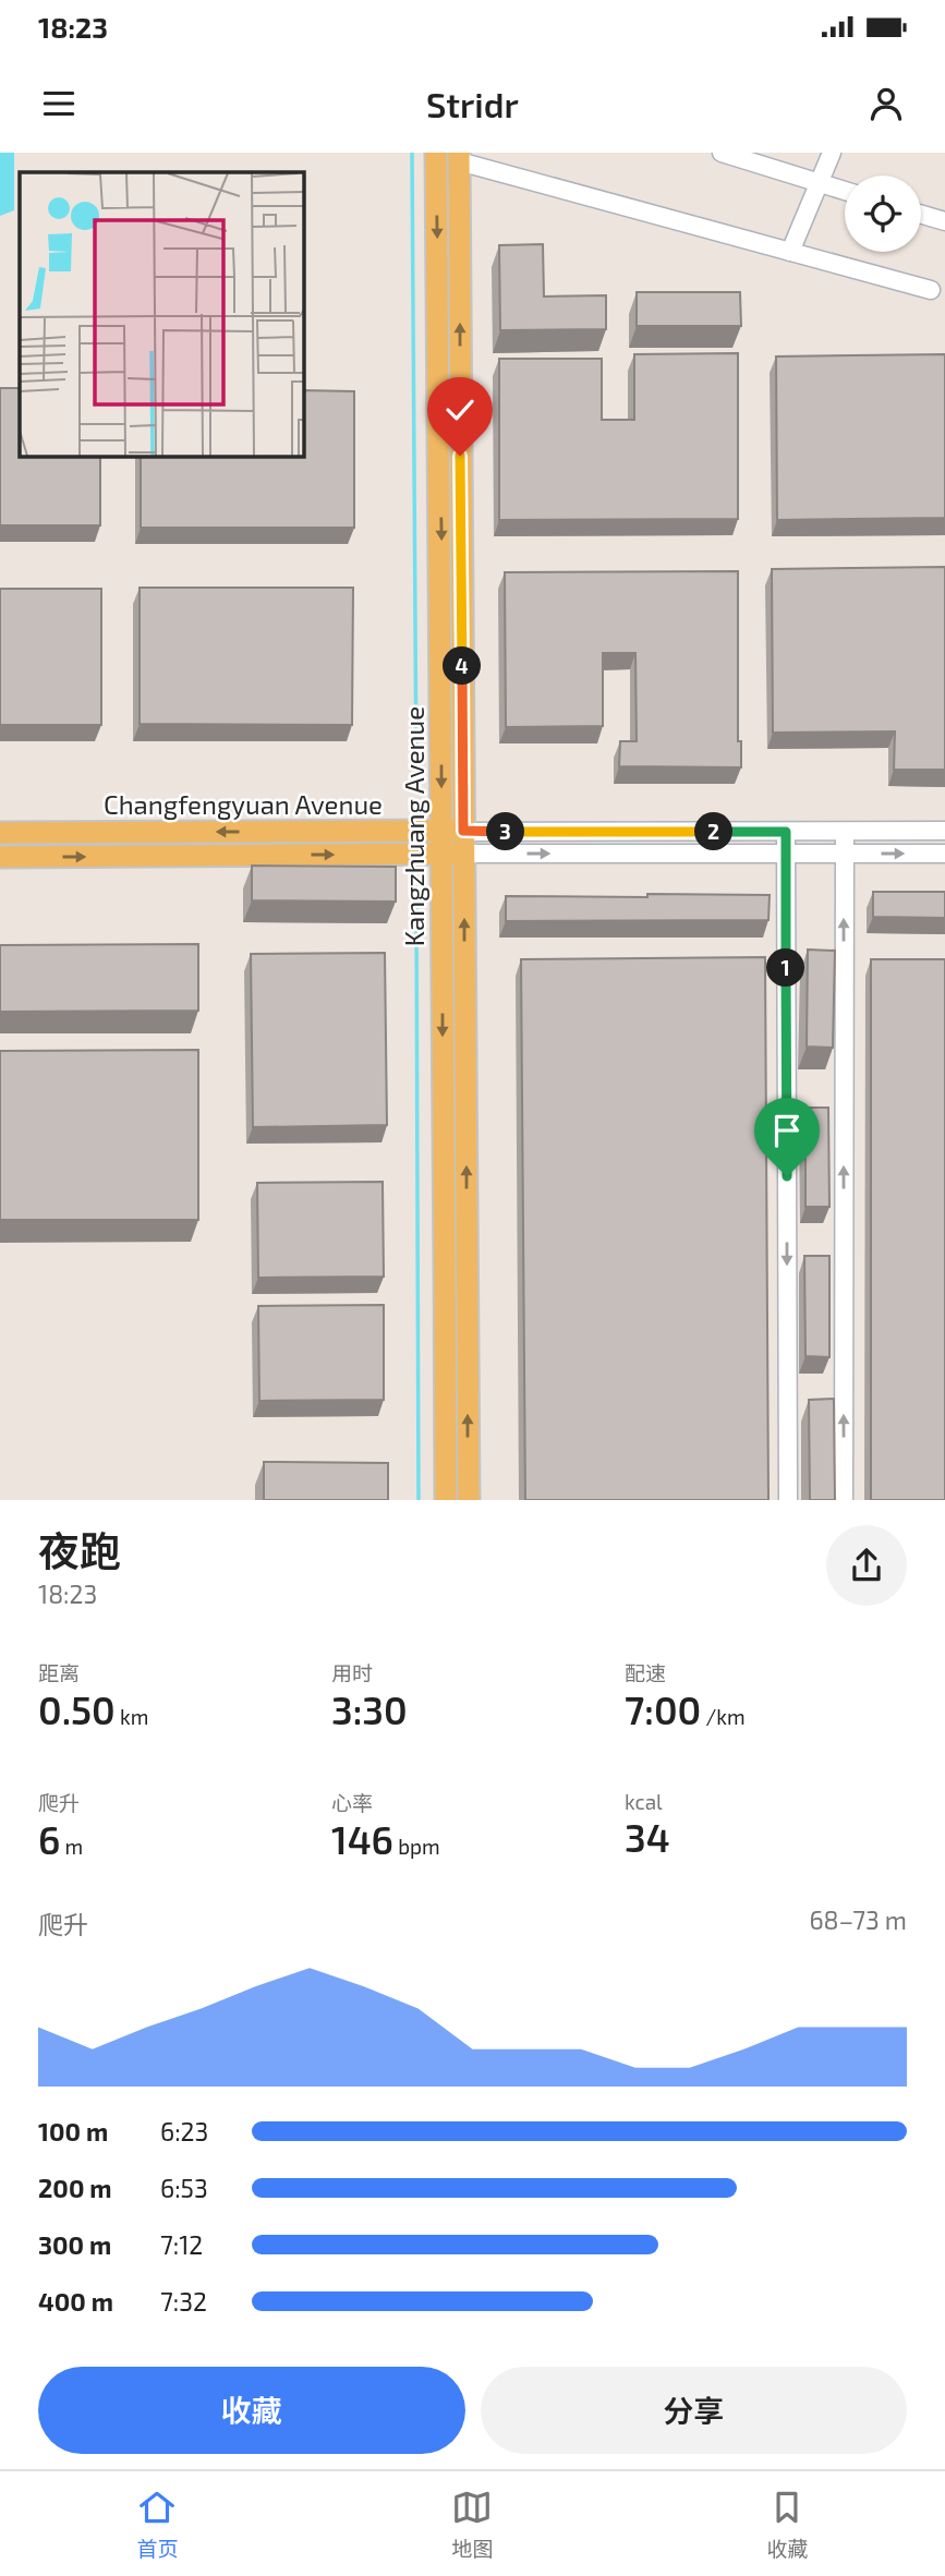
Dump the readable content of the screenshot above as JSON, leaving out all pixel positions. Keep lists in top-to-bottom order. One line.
{"streets":{"main road":["Changfengyuan Avenue","Kangzhuang Avenue"]},"crossings":[["Changfengyuan Avenue","Kangzhuang Avenue"]],"page":{"status":"18:23","header":"Stridr","pins":["4","2","3","1"],"heading":["夜跑","18:23"],"stats":[["距离","0.50 km"],["用时","3:30"],["配速","7:00 /km"],["爬升","6 m"],["心率","146 bpm"],["kcal","34"]],"chart":["爬升","68–73 m"],"list":[{"name":"100 m","note":"6:23"},{"name":"200 m","note":"6:53"},{"name":"300 m","note":"7:12"},{"name":"400 m","note":"7:32"}],"buttons":["收藏","分享"],"tabs":["首页","地图","收藏"]}}
